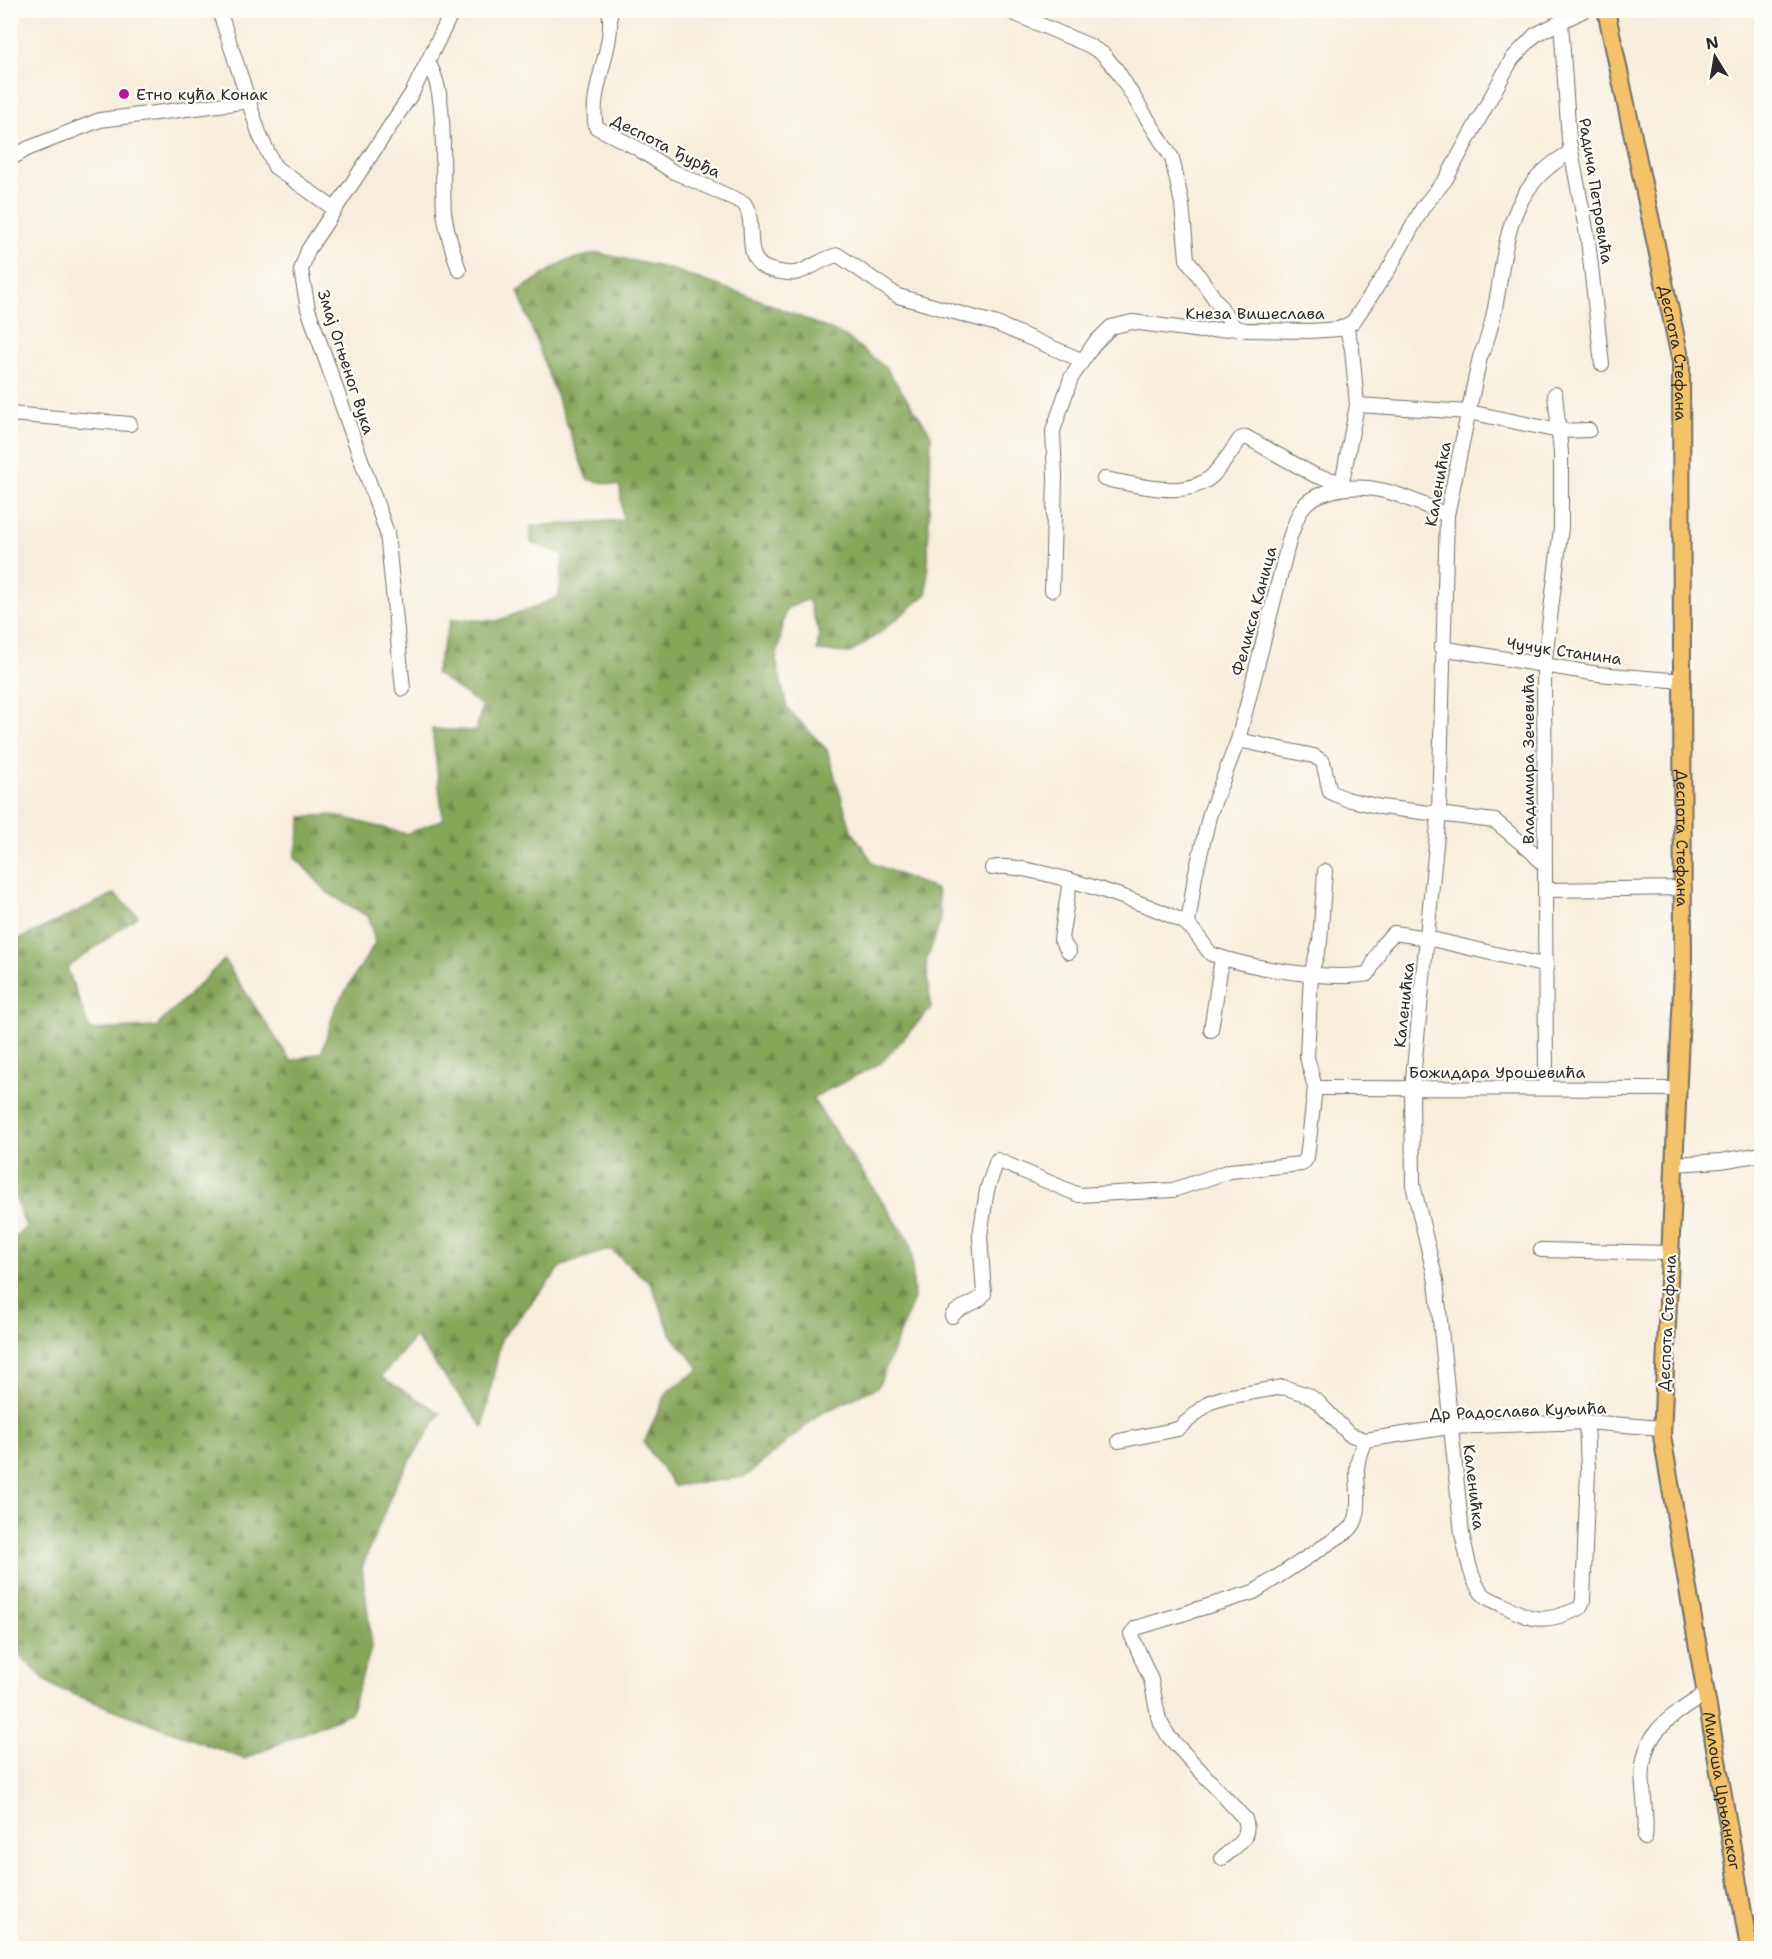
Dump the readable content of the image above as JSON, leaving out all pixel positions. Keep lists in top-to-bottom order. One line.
{"streets":{"main road":["Деспота Стефана","Милоша Црњанског"],"street":["Деспота Ђурђа","Радича Петровића","Кнеза Вишеслава","Змај Огњеног Вука","Каленићка","Феликса Каница","Чучук Станина","Владимира Зечевића","Божидара Урошевића","Др Радослава Куљића"]},"crossings":[["Деспота Ђурђа","Кнеза Вишеслава"],["Радича Петровића","Кнеза Вишеслава"],["Радича Петровића","Каленићка"],["Деспота Стефана","Чучук Станина"],["Деспота Стефана","Божидара Урошевића"],["Деспота Стефана","Др Радослава Куљића"],["Деспота Стефана","Милоша Црњанског"],["Каленићка","Чучук Станина"],["Каленићка","Божидара Урошевића"],["Каленићка","Др Радослава Куљића"],["Чучук Станина","Владимира Зечевића"],["Владимира Зечевића","Божидара Урошевића"]],"places":["Етно кућа Конак"],"north":"top"}
